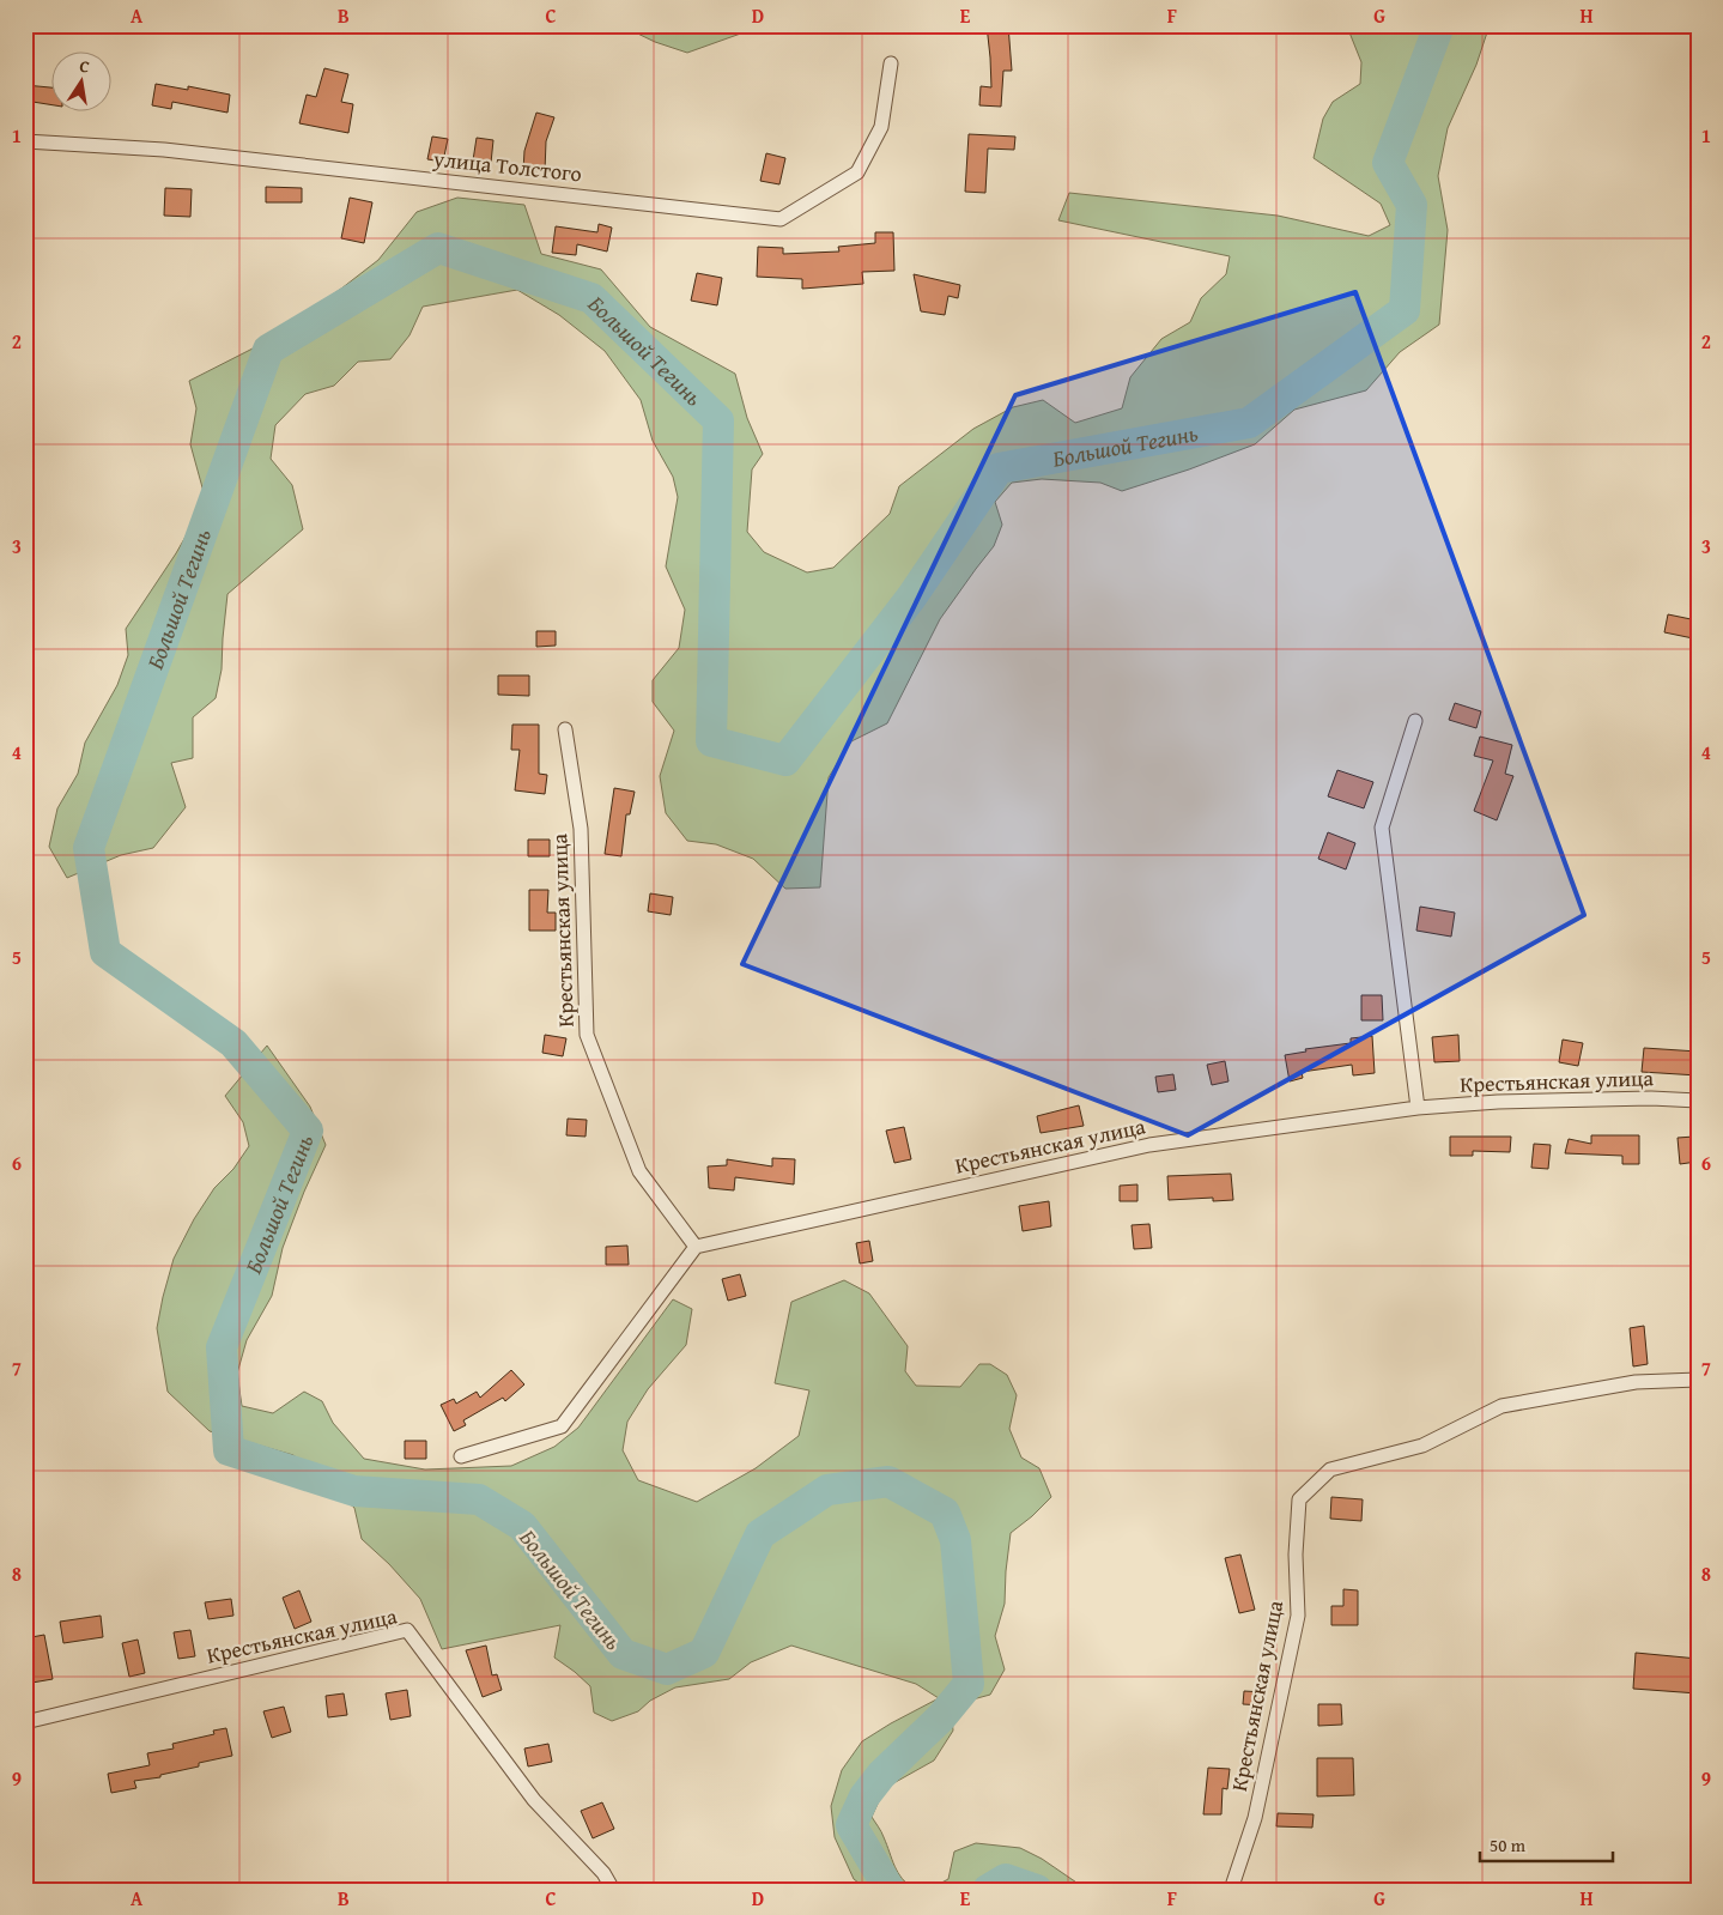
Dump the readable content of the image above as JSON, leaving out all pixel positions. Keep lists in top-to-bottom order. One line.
{"streets":{"street":["улица Толстого","Крестьянская улица"]},"water":["Большой Тегинь"],"scale_bar":"50 m","north":"top","grid":{"columns":["A","B","C","D","E","F","G","H"],"rows":["1","2","3","4","5","6","7","8","9"]}}
